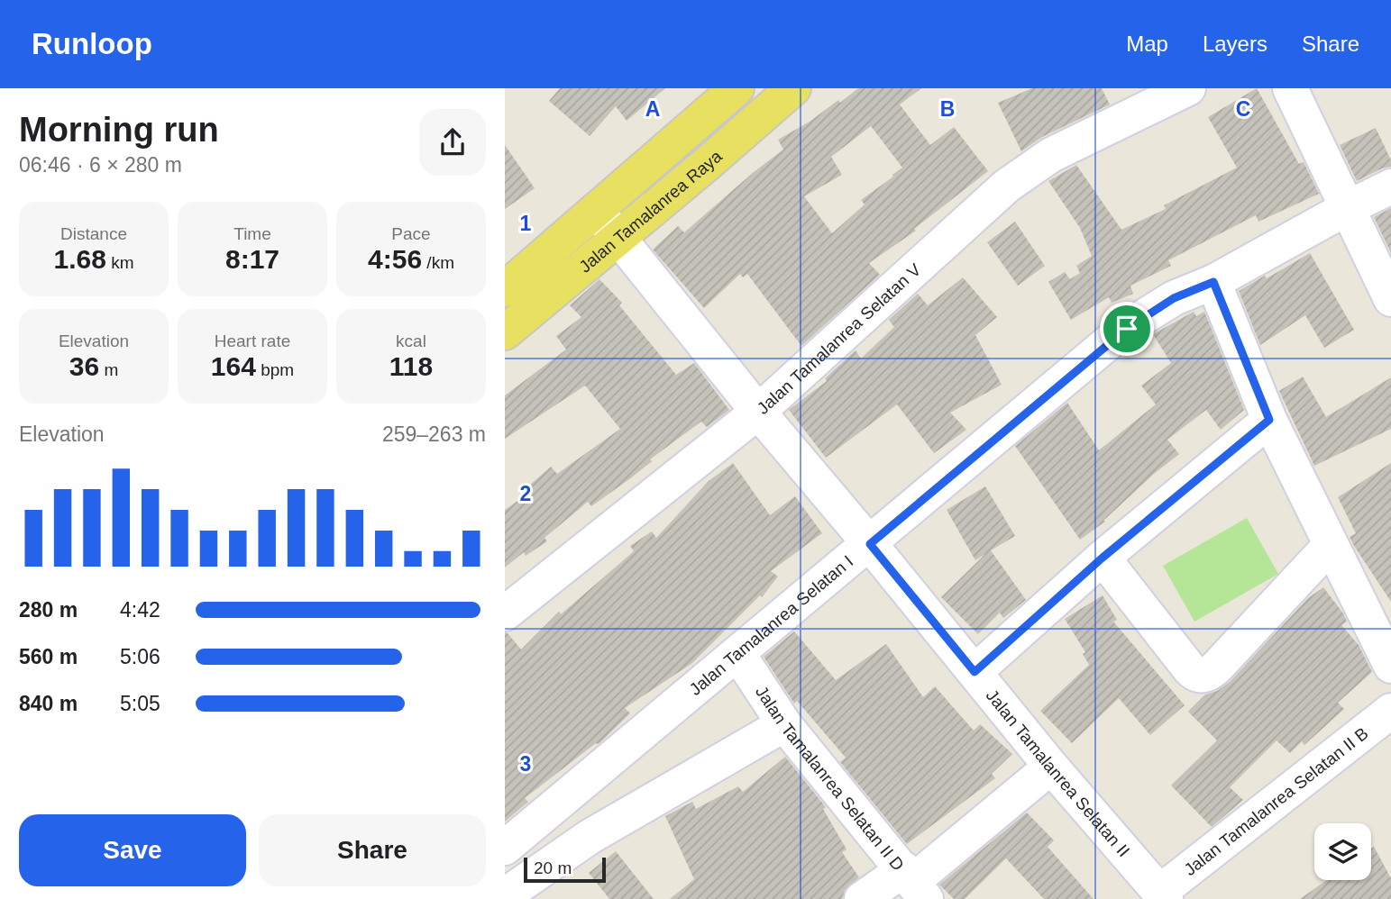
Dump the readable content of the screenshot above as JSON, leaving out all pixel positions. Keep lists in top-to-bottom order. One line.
{"streets":{"main road":["Jalan Tamalanrea Raya"],"street":["Jalan Tamalanrea Selatan V","Jalan Tamalanrea Selatan I","Jalan Tamalanrea Selatan II","Jalan Tamalanrea Selatan II D","Jalan Tamalanrea Selatan II B"]},"crossings":[["Jalan Tamalanrea Raya","Jalan Tamalanrea Selatan II"],["Jalan Tamalanrea Selatan V","Jalan Tamalanrea Selatan II"],["Jalan Tamalanrea Selatan I","Jalan Tamalanrea Selatan II"],["Jalan Tamalanrea Selatan I","Jalan Tamalanrea Selatan II D"],["Jalan Tamalanrea Selatan II","Jalan Tamalanrea Selatan II B"]],"scale_bar":"20 m","page":{"header":"Runloop","nav":["Map","Layers","Share"],"heading":["Morning run","06:46 · 6 × 280 m"],"stats":[["Distance","1.68 km"],["Time","8:17"],["Pace","4:56 /km"],["Elevation","36 m"],["Heart rate","164 bpm"],["kcal","118"]],"chart":["Elevation","259–263 m"],"list":[{"name":"280 m","note":"4:42"},{"name":"560 m","note":"5:06"},{"name":"840 m","note":"5:05"}],"buttons":["Save","Share"],"scale":"20 m"},"grid":{"columns":["A","B","C"],"rows":["1","2","3"]}}
